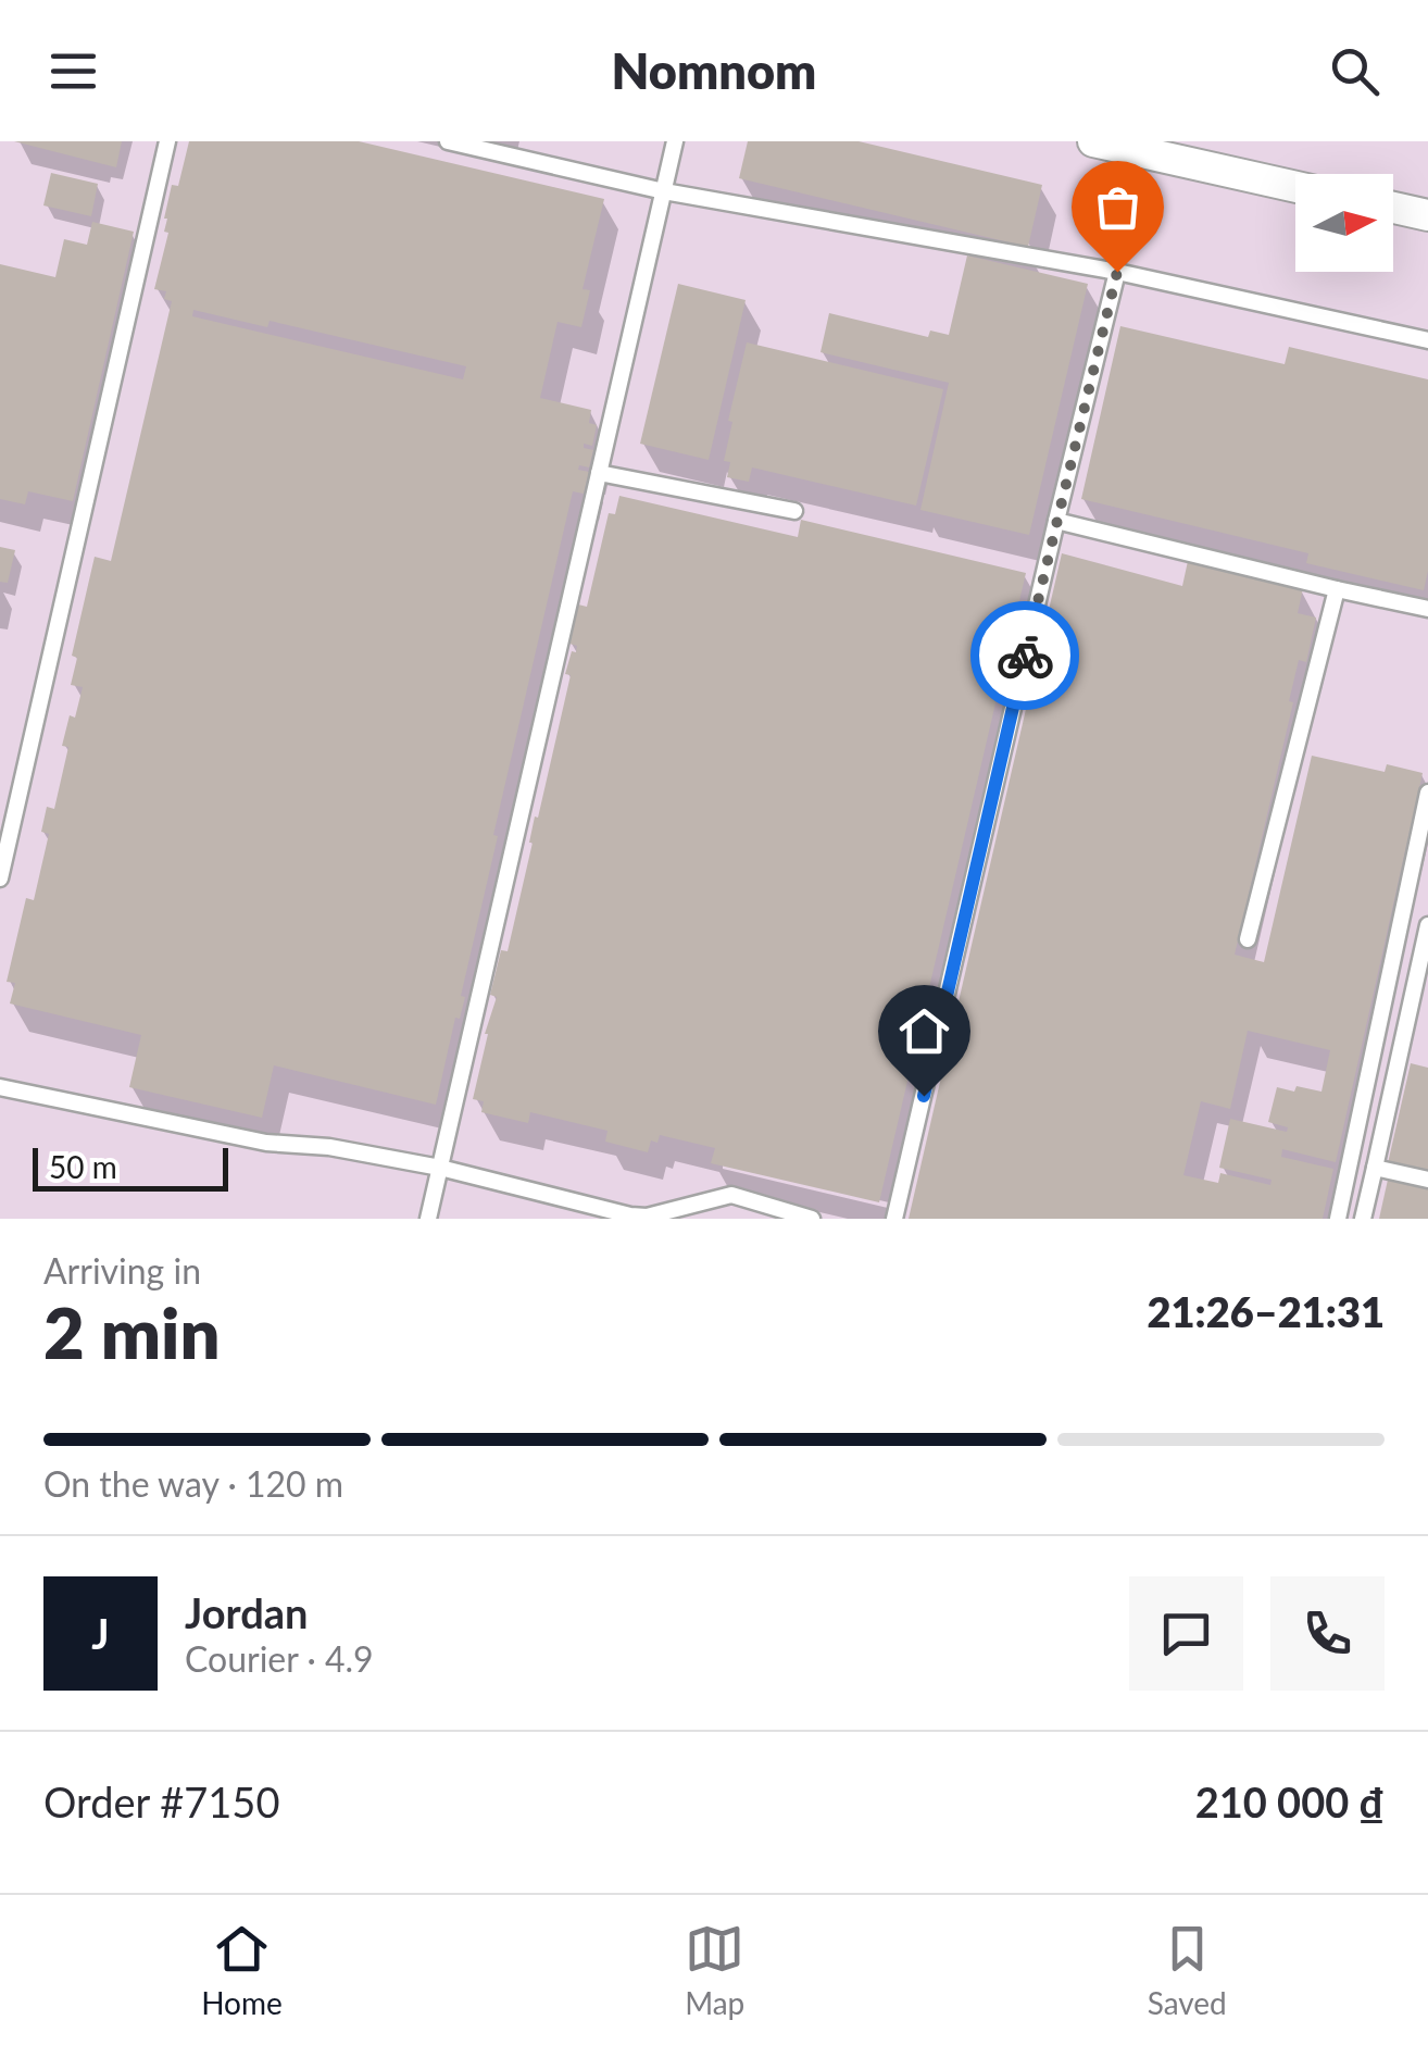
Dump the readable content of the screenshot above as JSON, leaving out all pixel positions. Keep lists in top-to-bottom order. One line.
{"scale_bar":"50 m","north":"right","page":{"header":"Nomnom","scale":"50 m","heading":["2 min","Arriving in","21:26–21:31"],"panel":["Jordan","Courier · 4.9","Order #7150","210 000 ₫"],"bar":"On the way · 120 m","round":"J","tabs":["Home","Map","Saved"]}}
